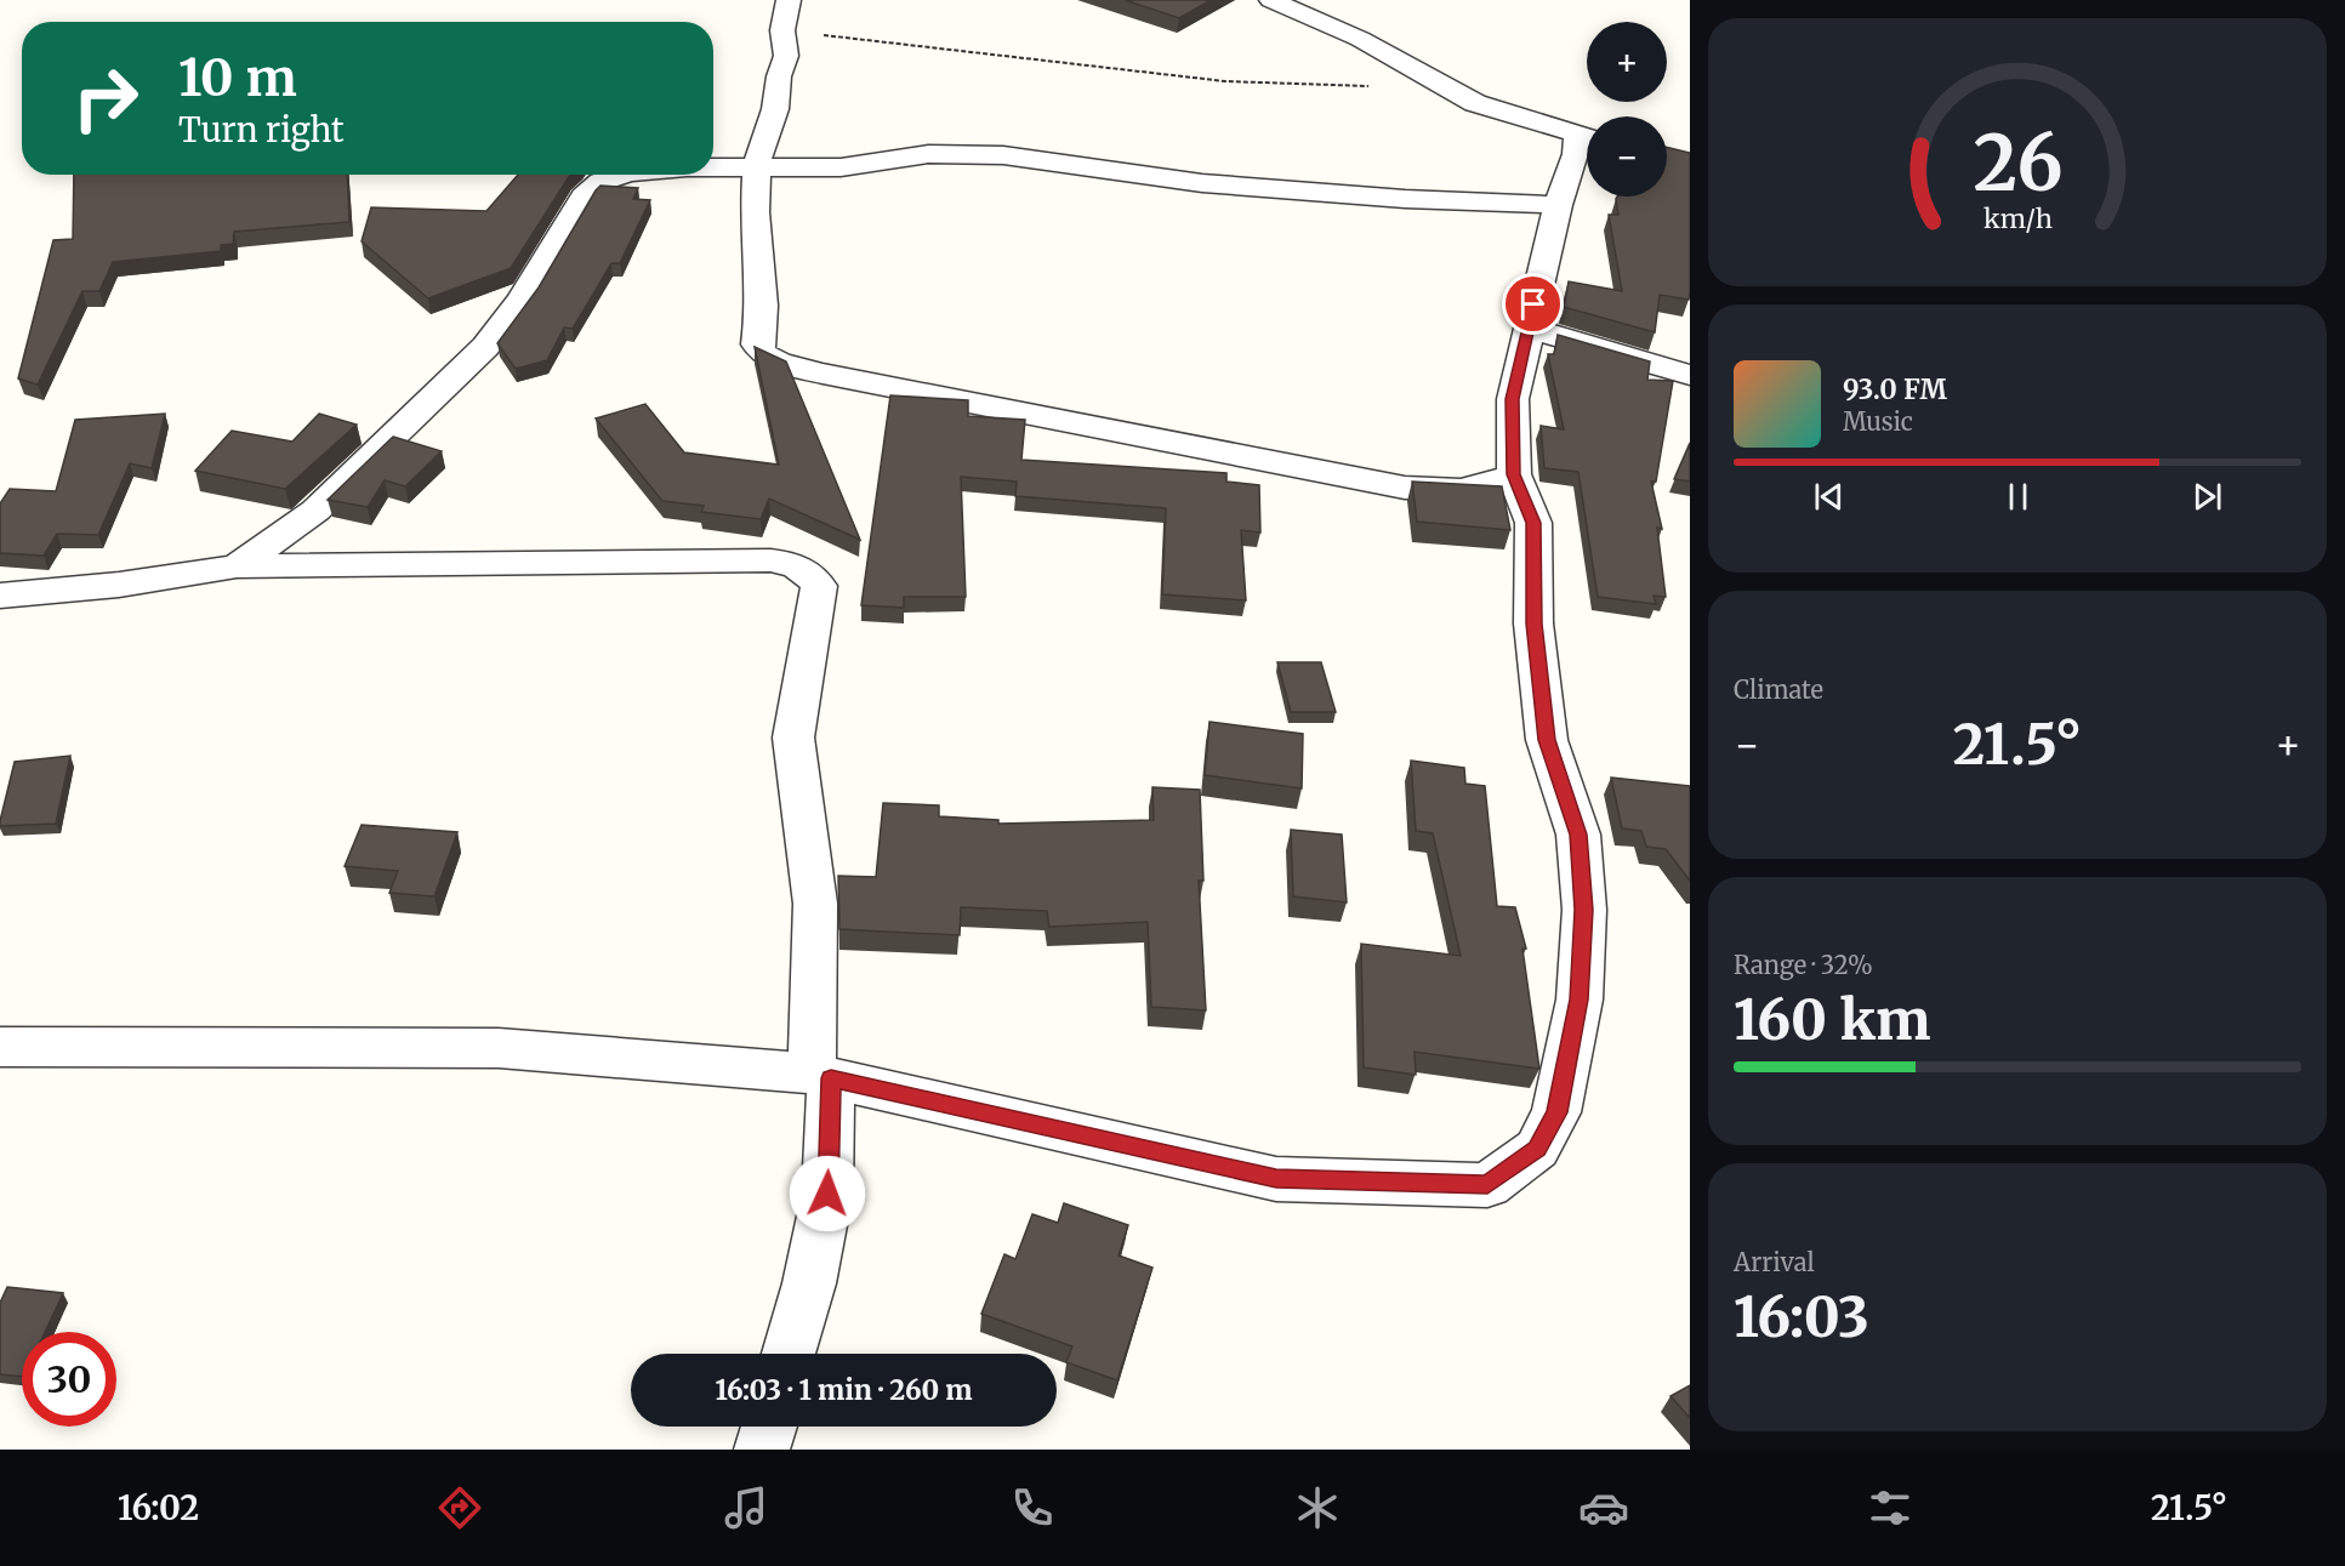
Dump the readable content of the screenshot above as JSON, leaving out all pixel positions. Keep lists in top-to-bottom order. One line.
{"page":{"map_buttons":["+","−"],"turn":["10 m","Turn right"],"song":["93.0 FM","Music"],"tile":["Climate",["Range · 32%","160 km"],["Arrival","16:03"]],"heat":["−","21.5°","+"],"limit":"30","trip":"16:03 · 1 min · 260 m","tabs":["16:02","21.5°"],"gauge":["26","km/h"]}}
